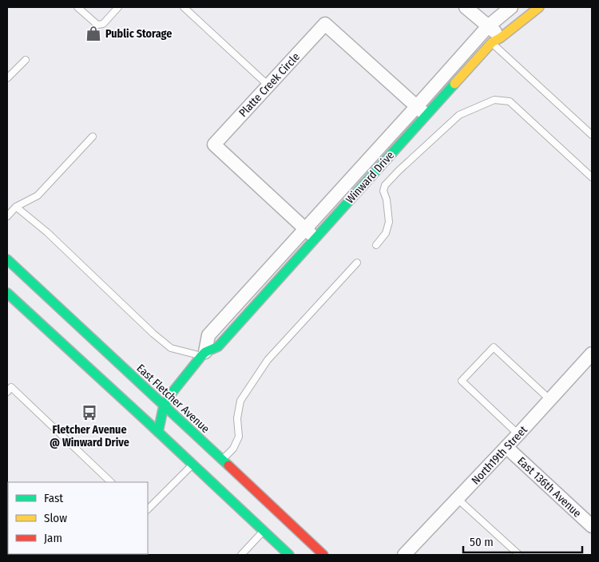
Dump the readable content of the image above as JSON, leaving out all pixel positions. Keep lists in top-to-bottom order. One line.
{"streets":{"main road":["Winward Drive","East Fletcher Avenue"],"street":["Platte Creek Circle","North19th Street","East 136th Avenue"]},"crossings":[["Platte Creek Circle","Winward Drive"],["Winward Drive","East Fletcher Avenue"],["North19th Street","East 136th Avenue"]],"places":{"shop":["Public Storage"],"bus stop":["Fletcher Avenue @ Winward Drive"]},"legend":["Fast","Slow","Jam"],"scale_bar":"50 m"}
